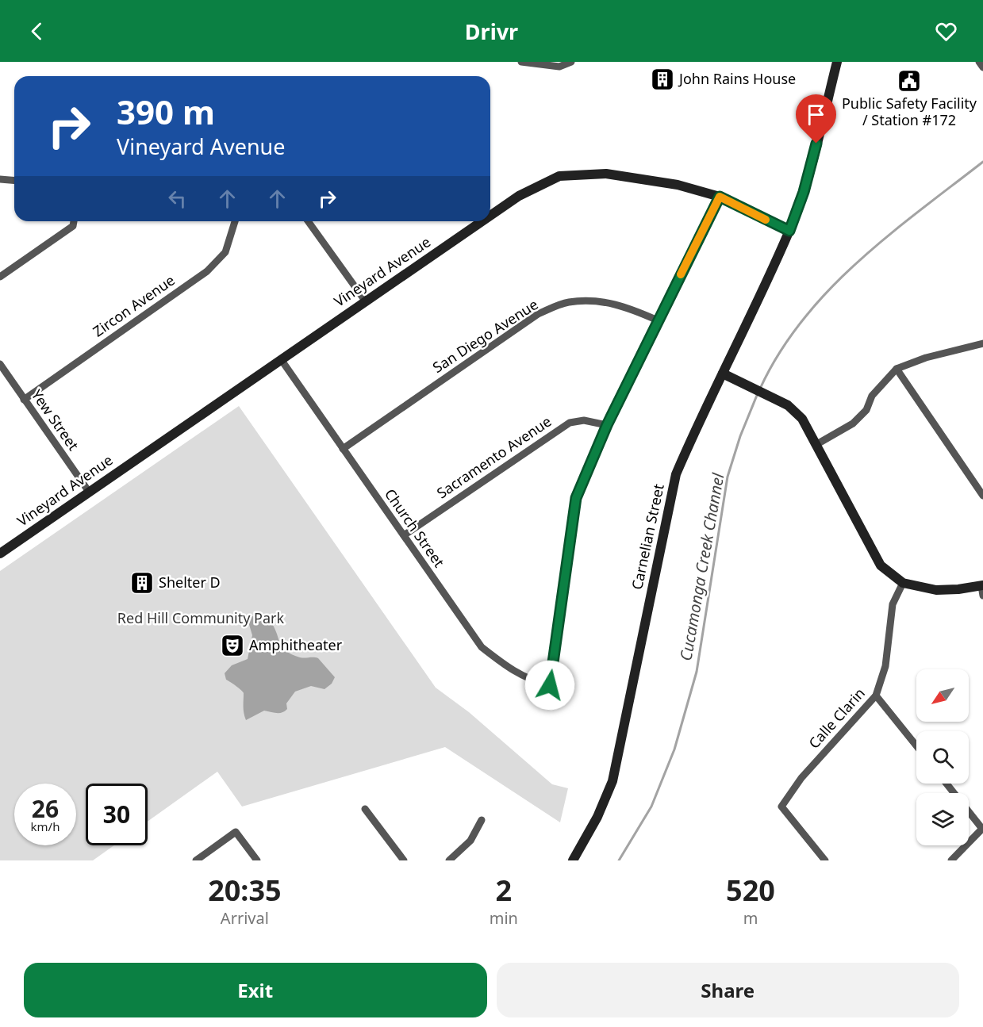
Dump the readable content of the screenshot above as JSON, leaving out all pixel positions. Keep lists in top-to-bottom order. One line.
{"streets":{"street":["Vineyard Avenue","Zircon Avenue","San Diego Avenue","Yew Street","Sacramento Avenue","Church Street","Carnelian Street","Calle Clarin"]},"crossings":[["Vineyard Avenue","Yew Street"],["Vineyard Avenue","Church Street"],["Vineyard Avenue","Carnelian Street"],["Zircon Avenue","Yew Street"],["San Diego Avenue","Church Street"],["Sacramento Avenue","Church Street"]],"water":["Cucamonga Creek Channel"],"parks":["Red Hill Community Park"],"places":{"building":["John Rains House","Shelter D"],"public building":["Public Safety Facility / Station #172"],"theatre":["Amphitheater"]},"north":"bottom left","page":{"header":"Drivr","turn":["390 m","Vineyard Avenue"],"speed":"26 km/h","limit":"30","eta":["20:35","Arrival","2","min","520","m"],"buttons":["Exit","Share"]}}
